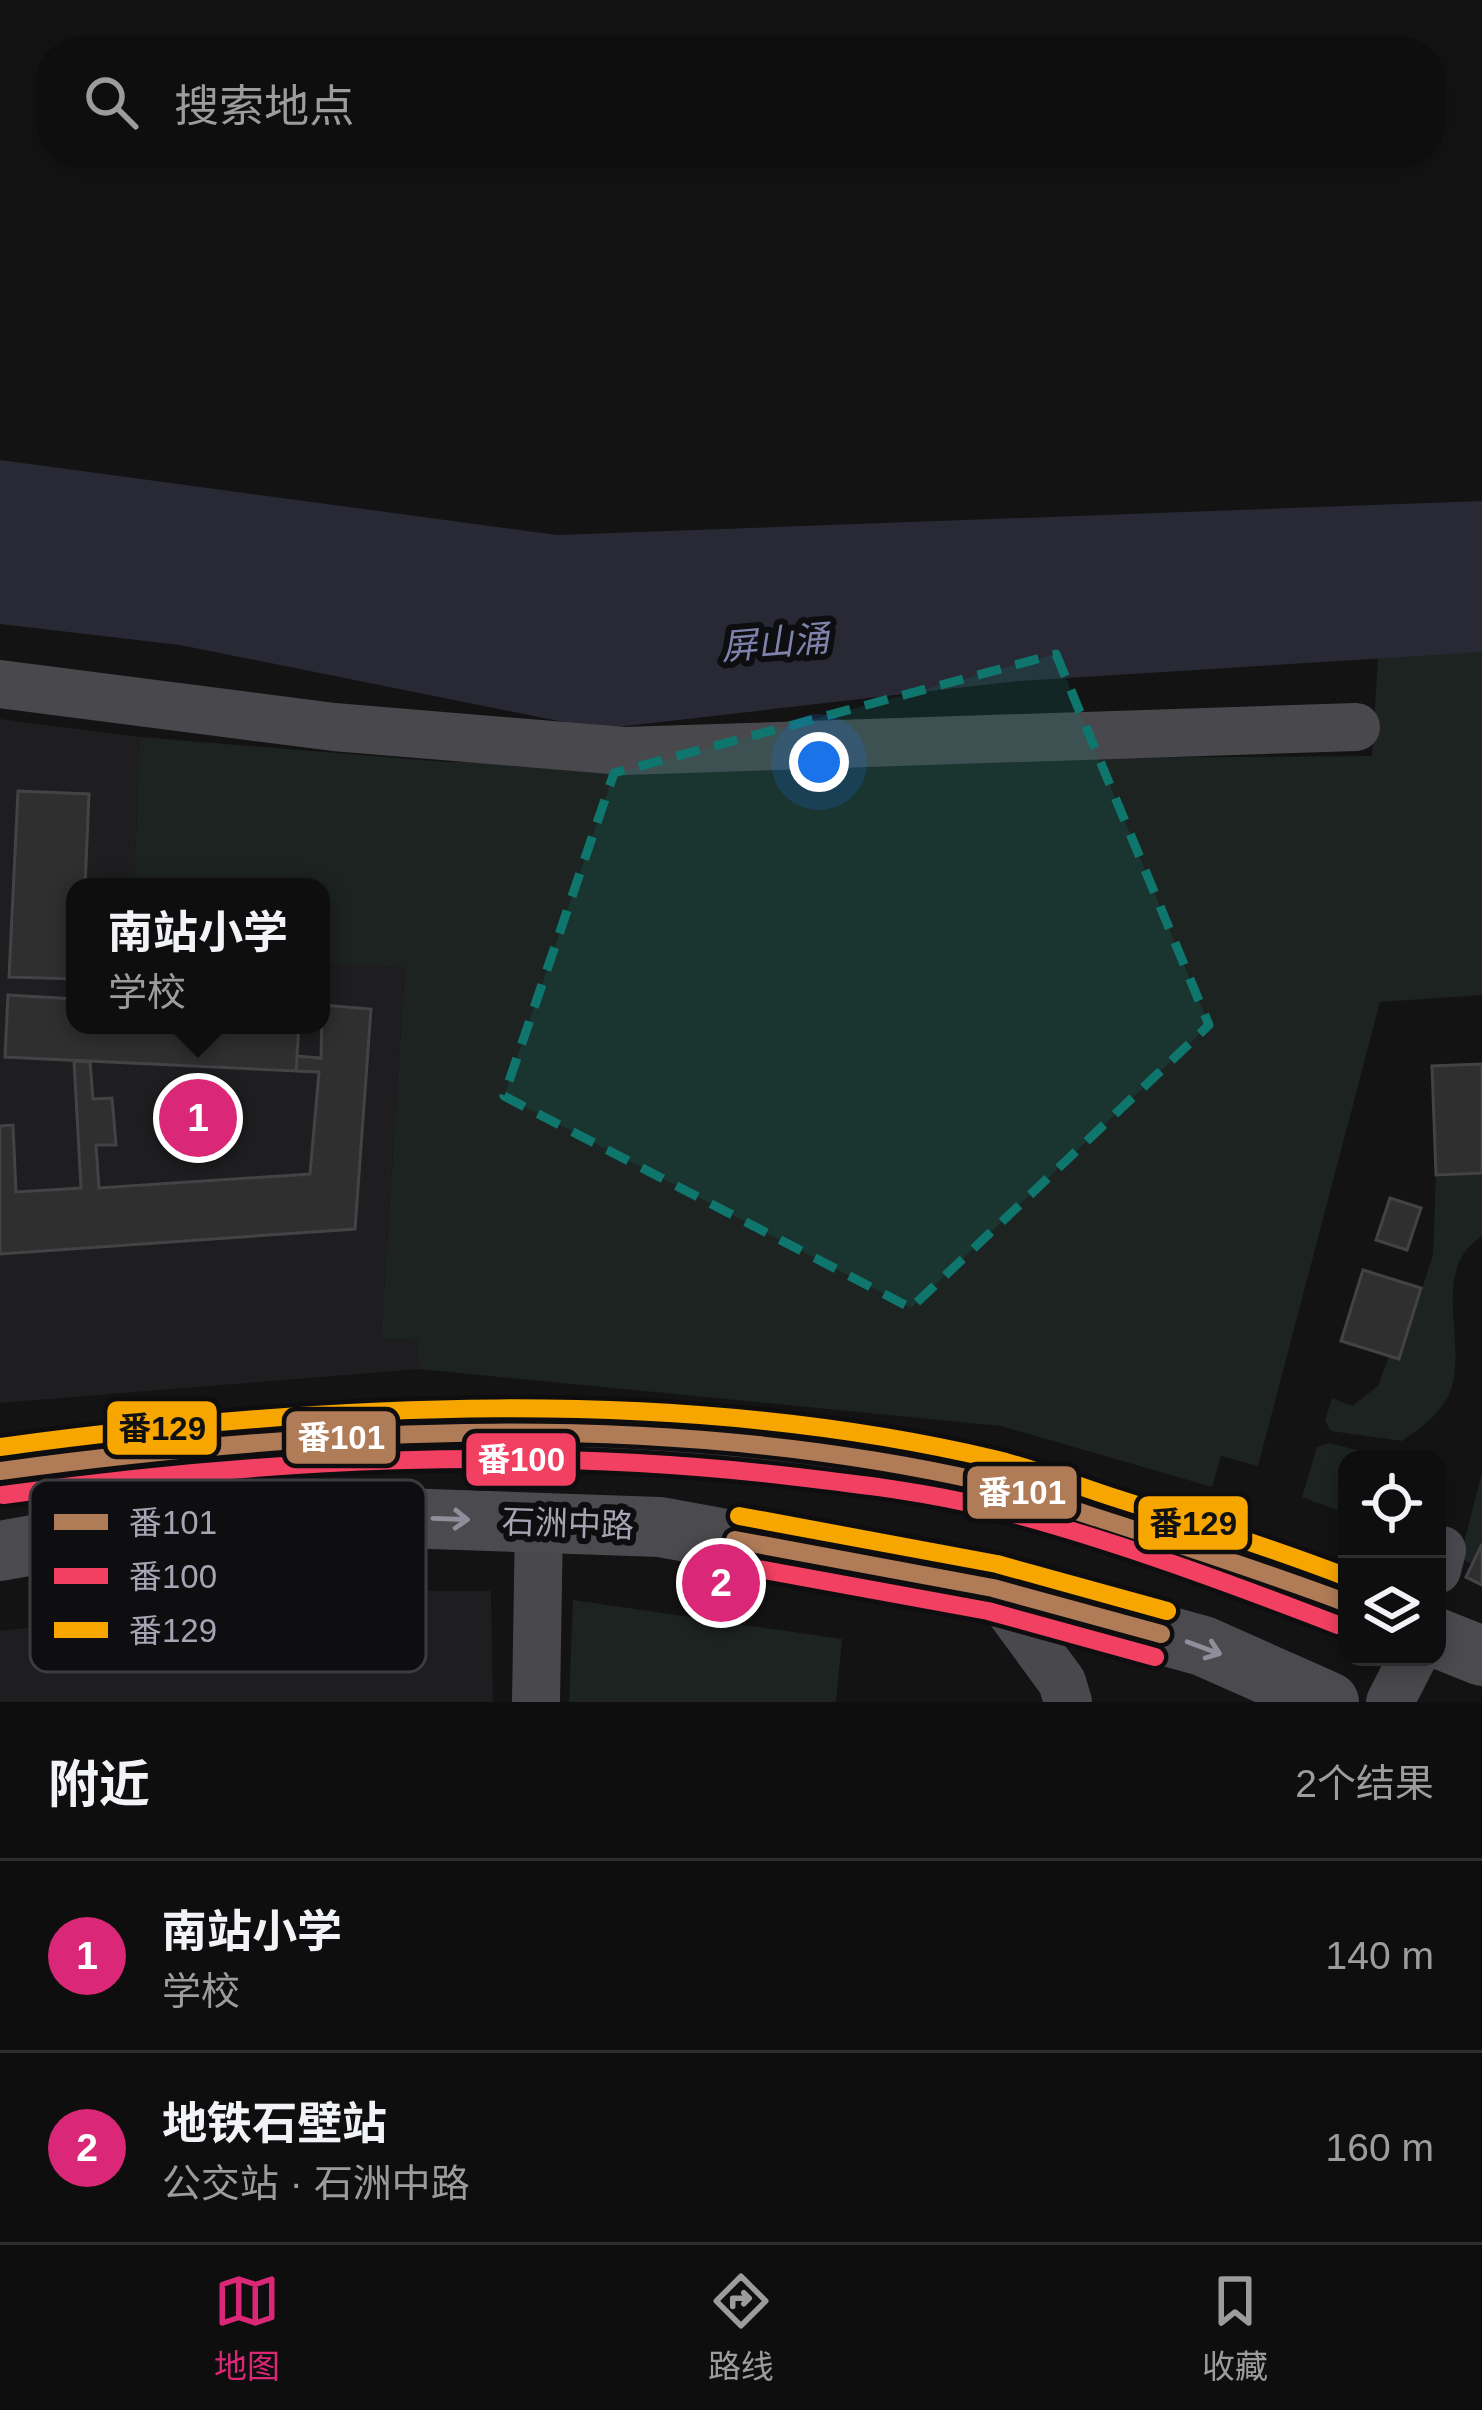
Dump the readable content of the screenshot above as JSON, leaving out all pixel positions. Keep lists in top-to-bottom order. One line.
{"streets":{"main road":["石洲中路"]},"water":["屏山涌"],"lines":["transit line 番129","transit line 番101","transit line 番100"],"legend":["番101","番100","番129"],"page":{"search":"搜索地点","popup":["南站小学","学校"],"pins":["1","2"],"heading":["附近","2个结果"],"list":[{"mark":"1","name":"南站小学","note":"学校","value":"140 m"},{"mark":"2","name":"地铁石壁站","note":"公交站 · 石洲中路","value":"160 m"}],"nav":["地图","路线","收藏"]}}
